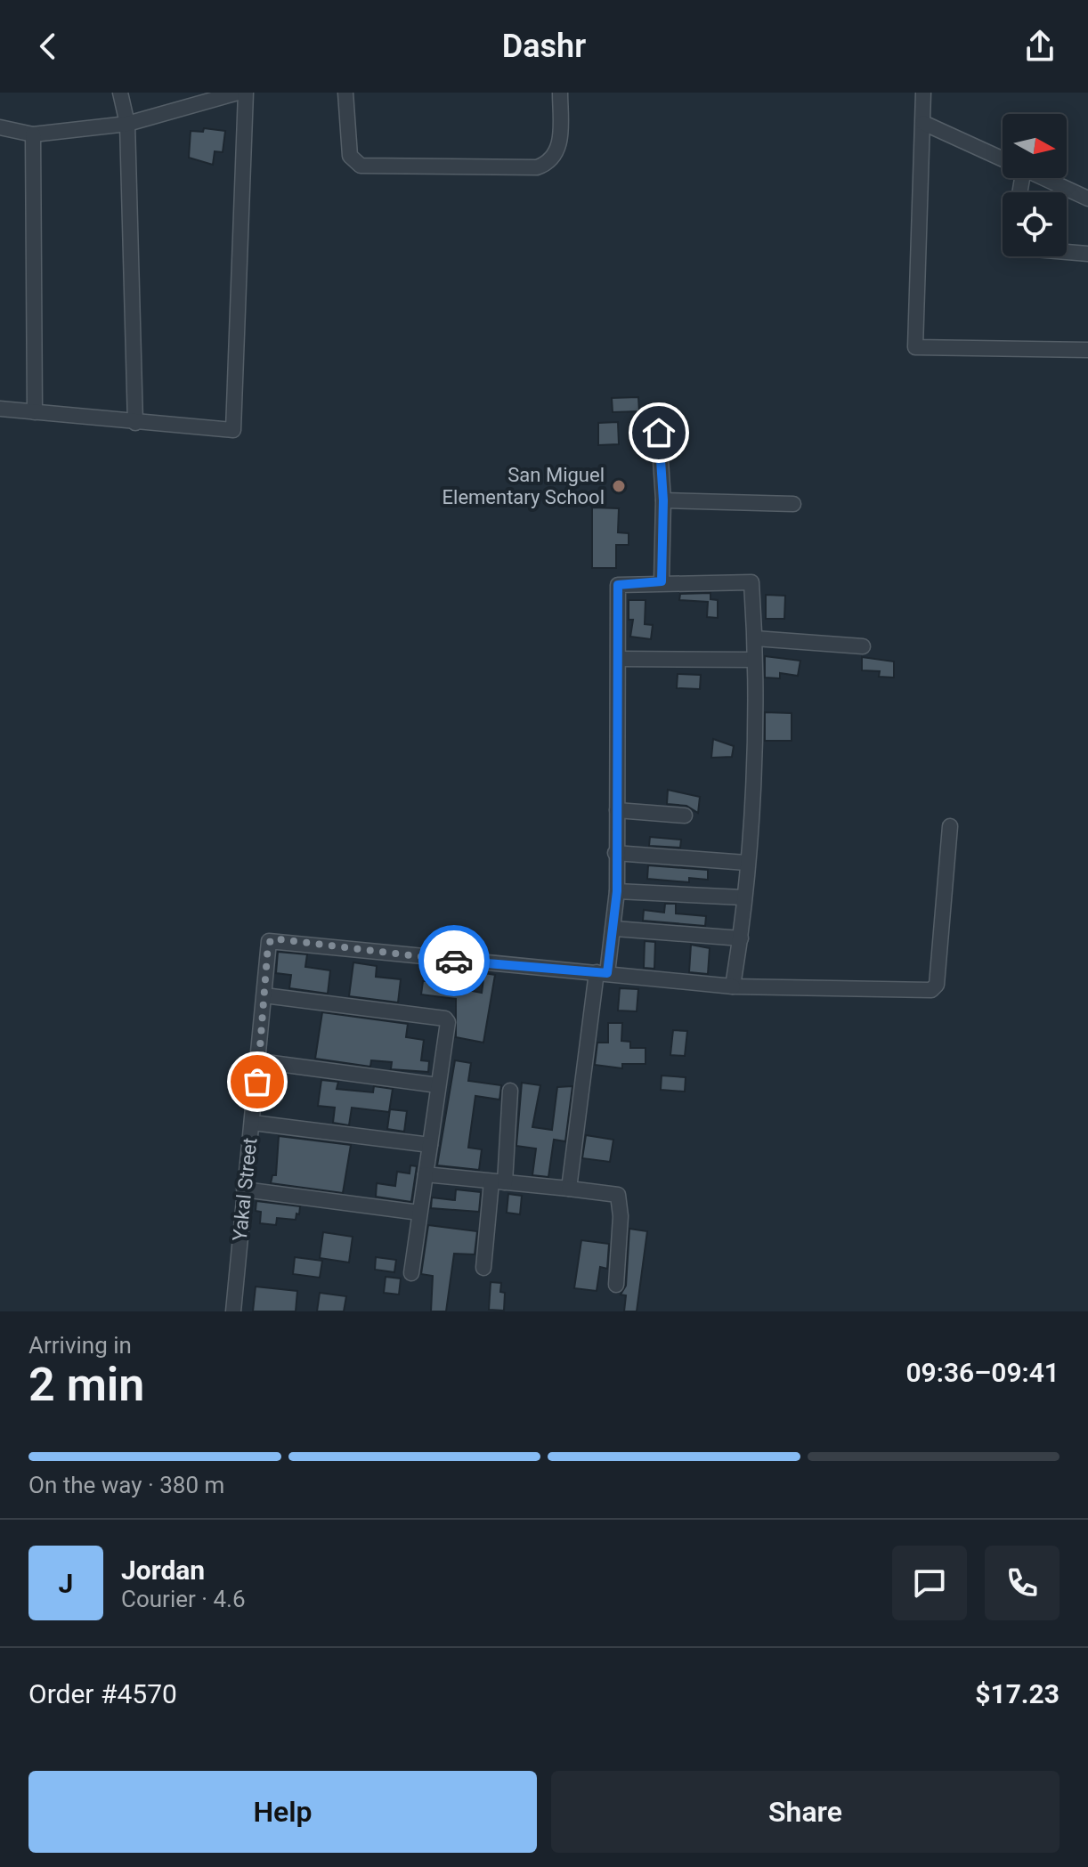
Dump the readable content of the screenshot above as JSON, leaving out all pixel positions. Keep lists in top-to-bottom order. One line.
{"streets":{"street":["Yakal Street"]},"places":["San Miguel Elementary School"],"north":"right","page":{"header":"Dashr","heading":["2 min","Arriving in","09:36–09:41"],"panel":["Jordan","Courier · 4.6","Order #4570","$17.23"],"bar":"On the way · 380 m","round":"J","buttons":["Help","Share"]}}
